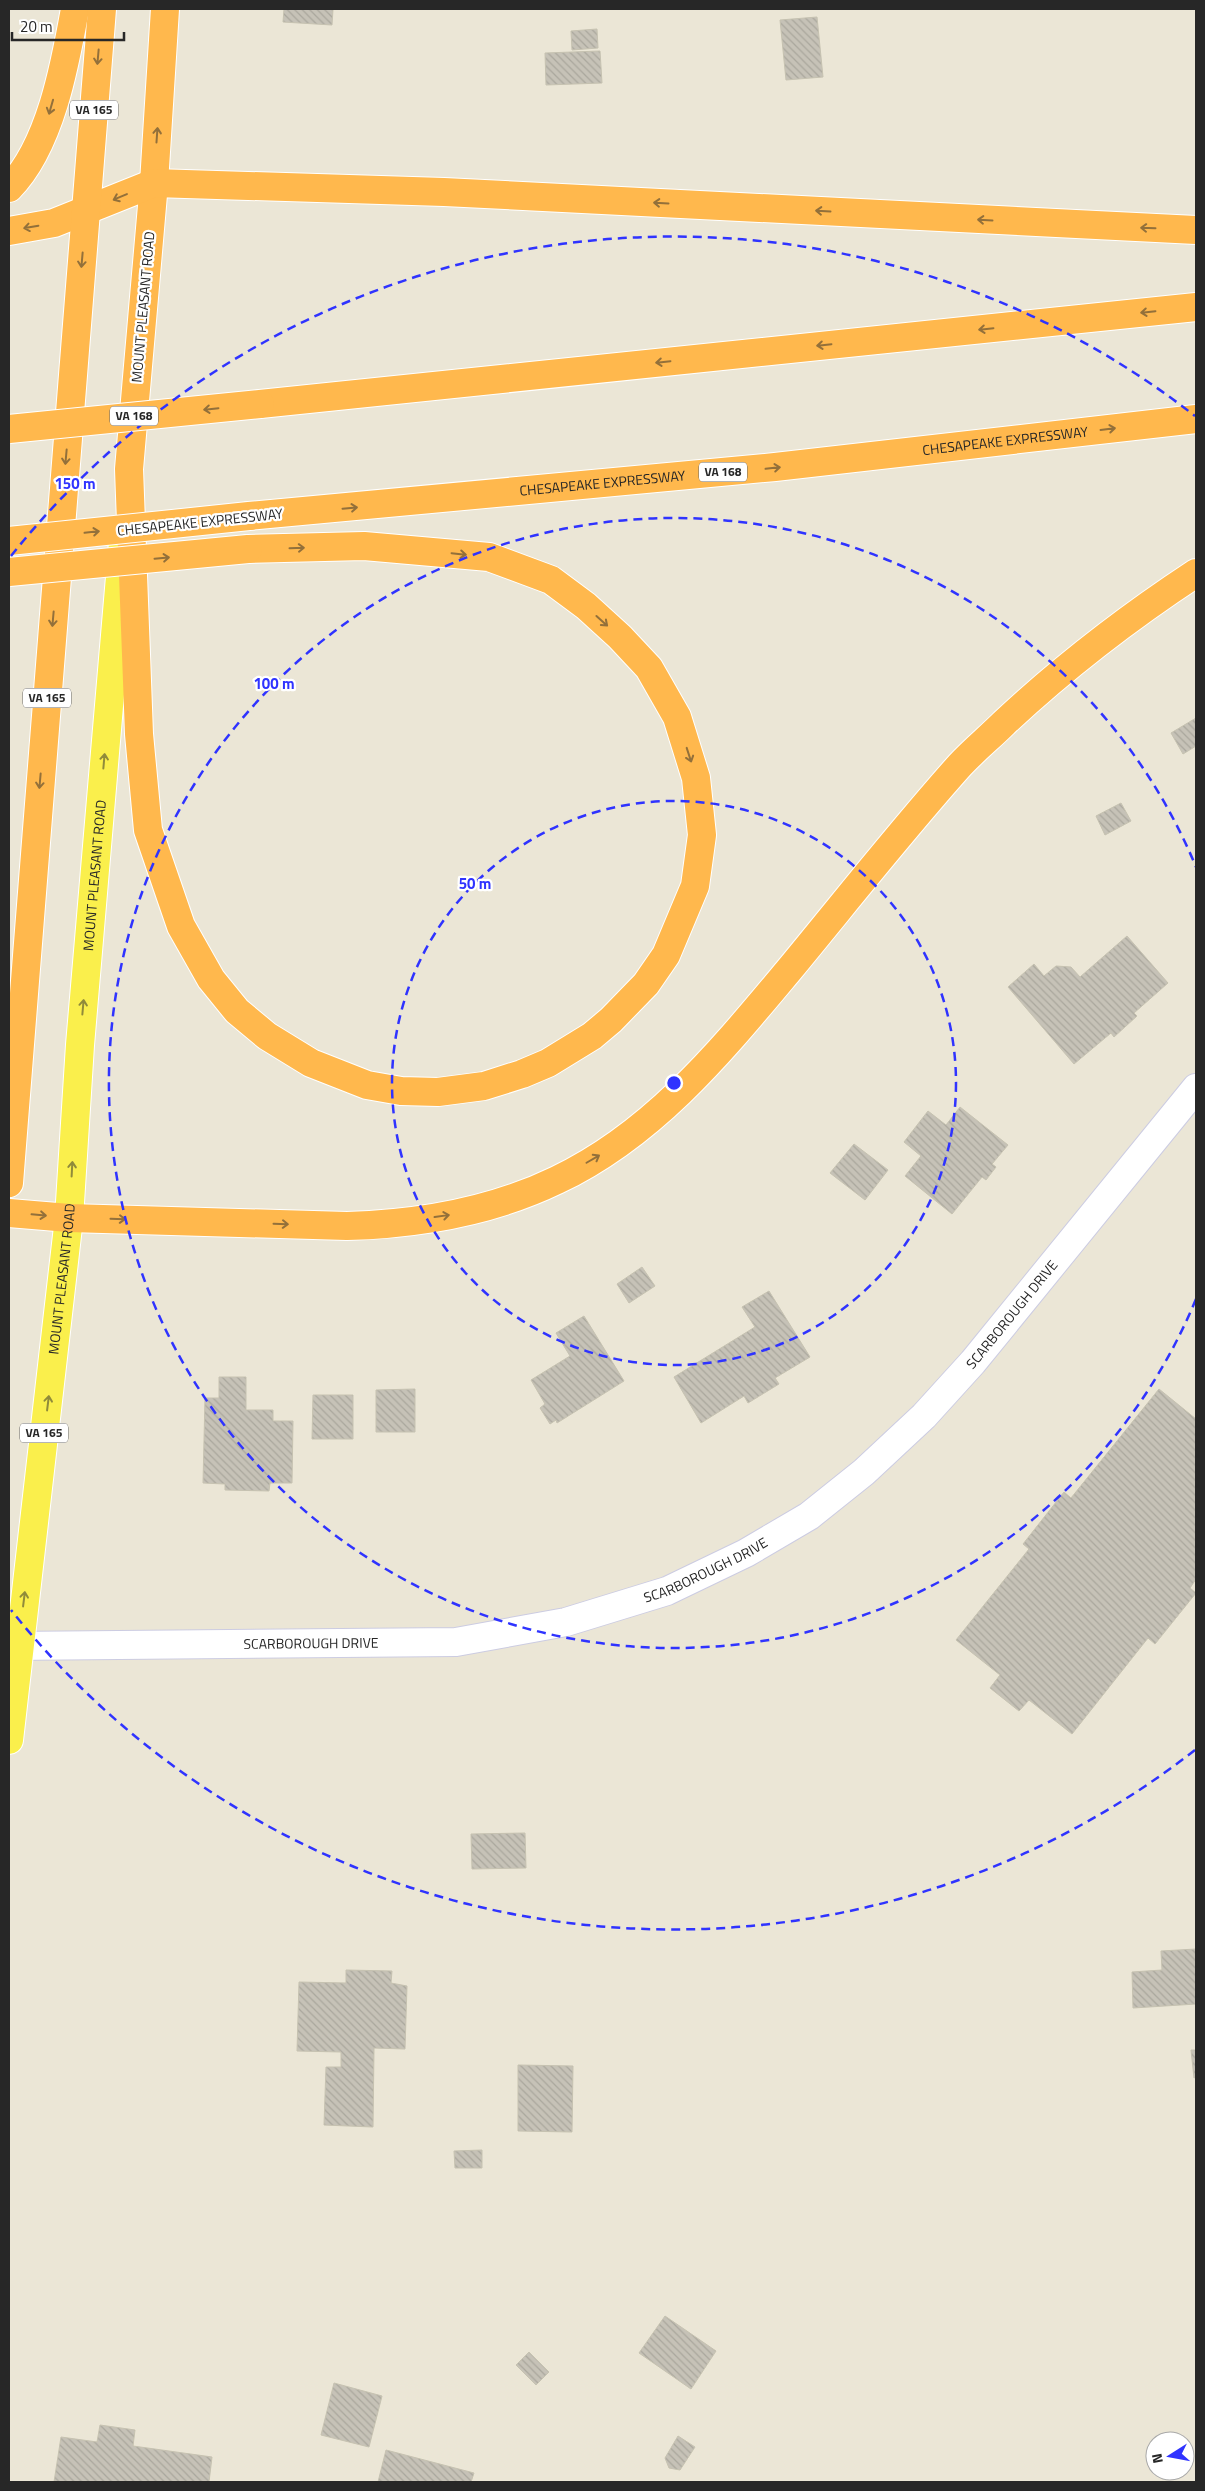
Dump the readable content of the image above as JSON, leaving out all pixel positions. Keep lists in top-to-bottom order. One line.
{"streets":{"highway":["VA 165","MOUNT PLEASANT ROAD","VA 168","CHESAPEAKE EXPRESSWAY"],"street":["SCARBOROUGH DRIVE"]},"crossings":[["MOUNT PLEASANT ROAD","SCARBOROUGH DRIVE"]],"scale_bar":"20 m","north":"left","rings":["150 m","100 m","50 m"]}
